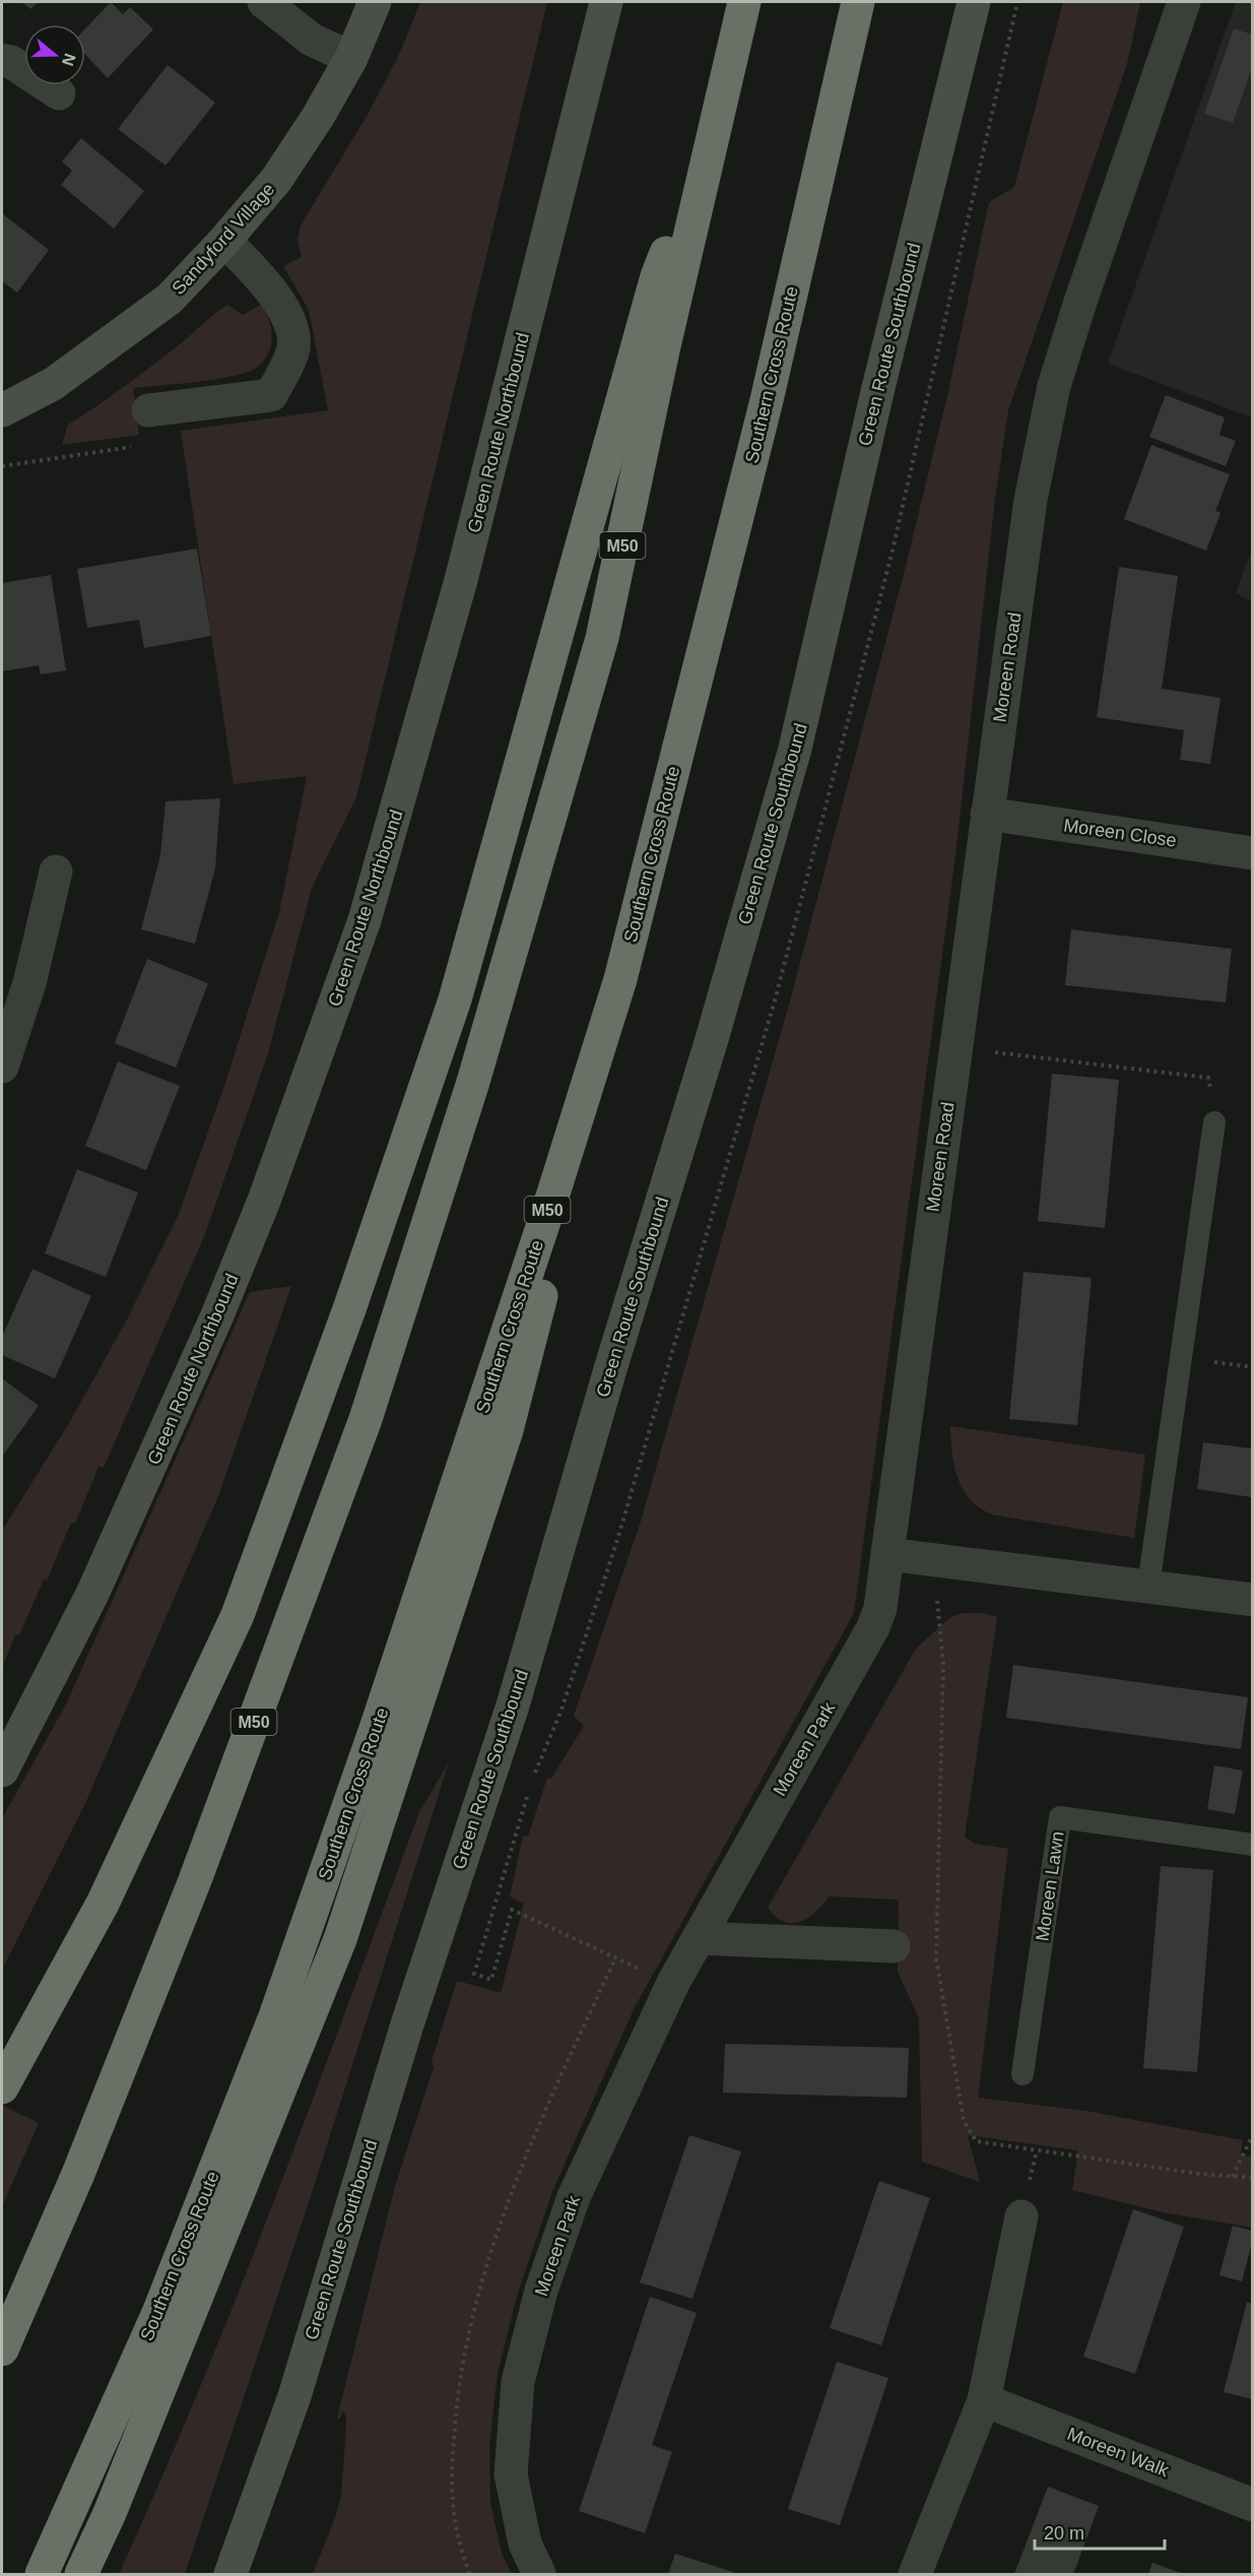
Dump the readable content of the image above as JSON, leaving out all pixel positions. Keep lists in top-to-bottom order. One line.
{"streets":{"highway":["Southern Cross Route","M50"],"main road":["Sandyford Village","Green Route Southbound","Green Route Northbound"],"street":["Moreen Road","Moreen Close","Moreen Park","Moreen Walk"],"lane":["Moreen Lawn"]},"crossings":[["Moreen Road","Moreen Close"],["Moreen Road","Moreen Park"]],"scale_bar":"20 m","north":"right"}
